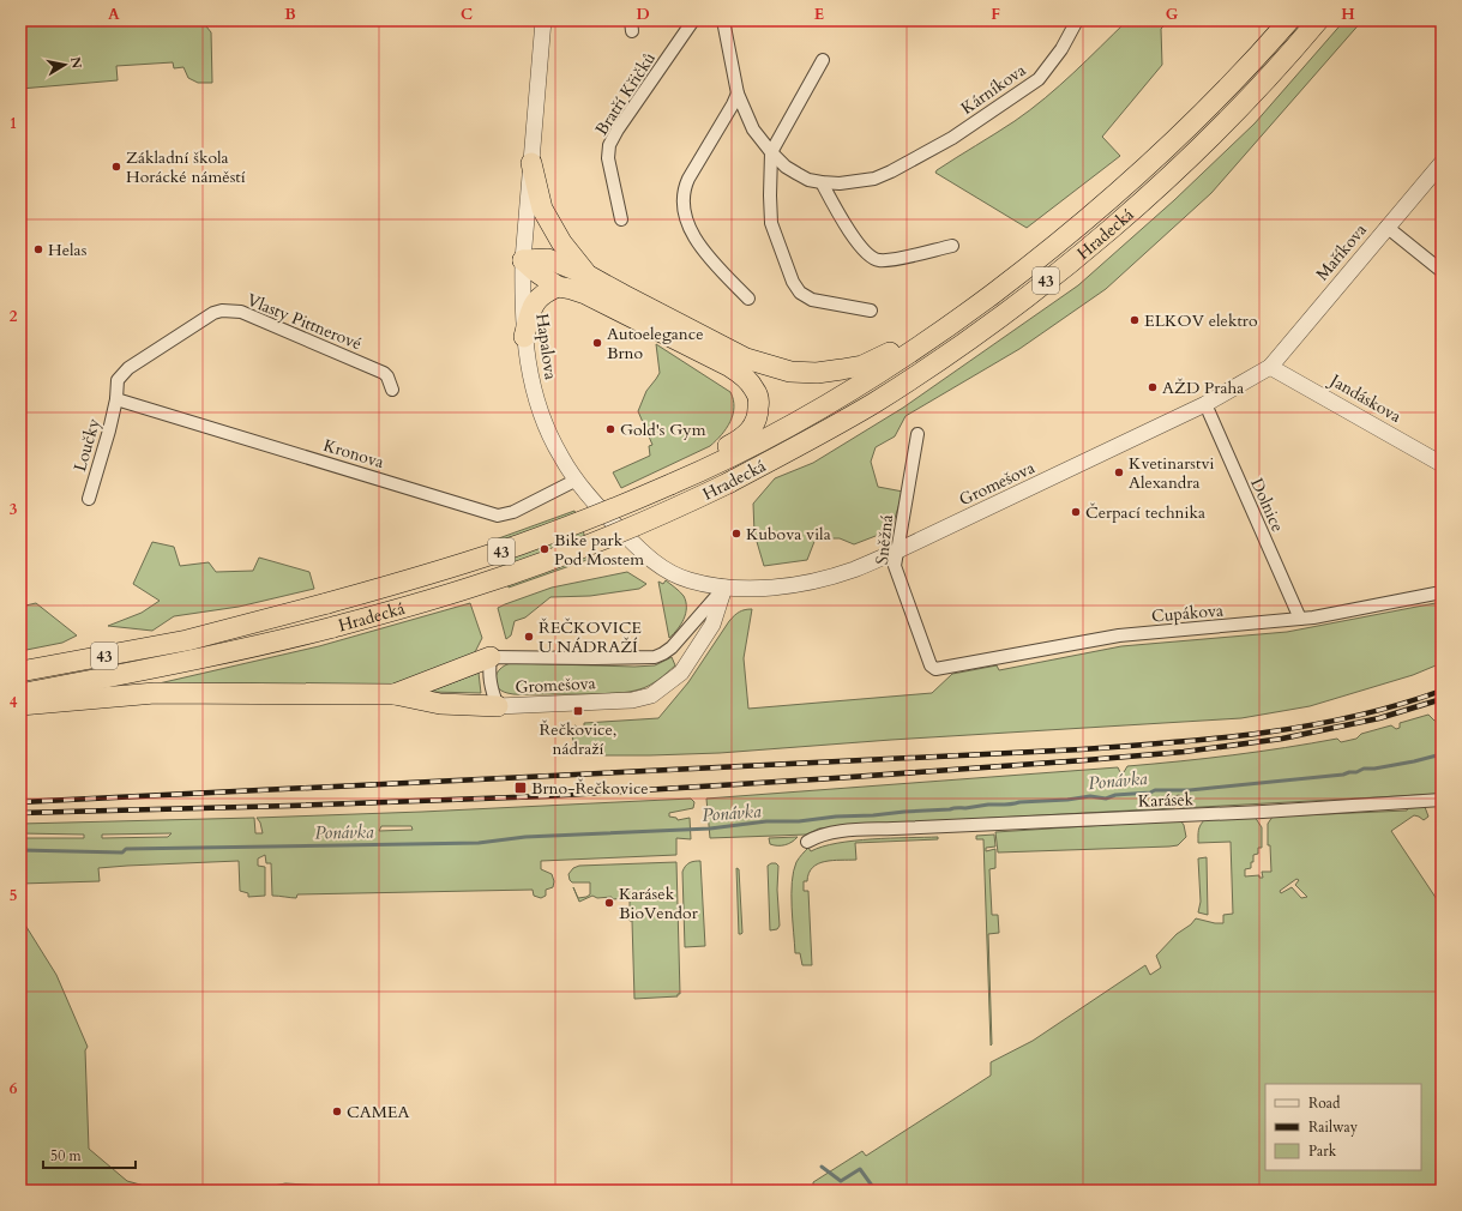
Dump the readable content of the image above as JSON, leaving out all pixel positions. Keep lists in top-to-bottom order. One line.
{"streets":{"highway":["Hradecká","43"],"street":["Kárníkova","Bratří Křičků","Maříkova","Vlasty Pittnerové","Hapalova","Jandáskova","Loučky","Kronova","Gromešova","Dolnice","Sněžná","Cupákova","Karásek"]},"crossings":[["Maříkova","Jandáskova"],["Maříkova","Gromešova"],["Vlasty Pittnerové","Loučky"],["Vlasty Pittnerové","Kronova"],["Hapalova","Kronova"],["Hapalova","Gromešova"],["Jandáskova","Gromešova"],["Loučky","Kronova"],["Gromešova","Dolnice"],["Gromešova","Sněžná"],["Dolnice","Cupákova"],["Sněžná","Cupákova"]],"water":["Ponávka"],"places":{"other":["Základní škola Horácké náměstí","Helas","ELKOV elektro","Autoelegance Brno","AŽD Praha","Gold's Gym","Kvetinarstvi Alexandra","Čerpací technika","Kubova vila","Bike park Pod Mostem","ŘEČKOVICE U NÁDRAŽÍ","Karásek BioVendor","CAMEA"],"transit":["Řečkovice, nádraží","Brno-Řečkovice"]},"legend":["Road","Railway","Park"],"scale_bar":"50 m","north":"right","grid":{"columns":["A","B","C","D","E","F","G","H"],"rows":["1","2","3","4","5","6"]}}
